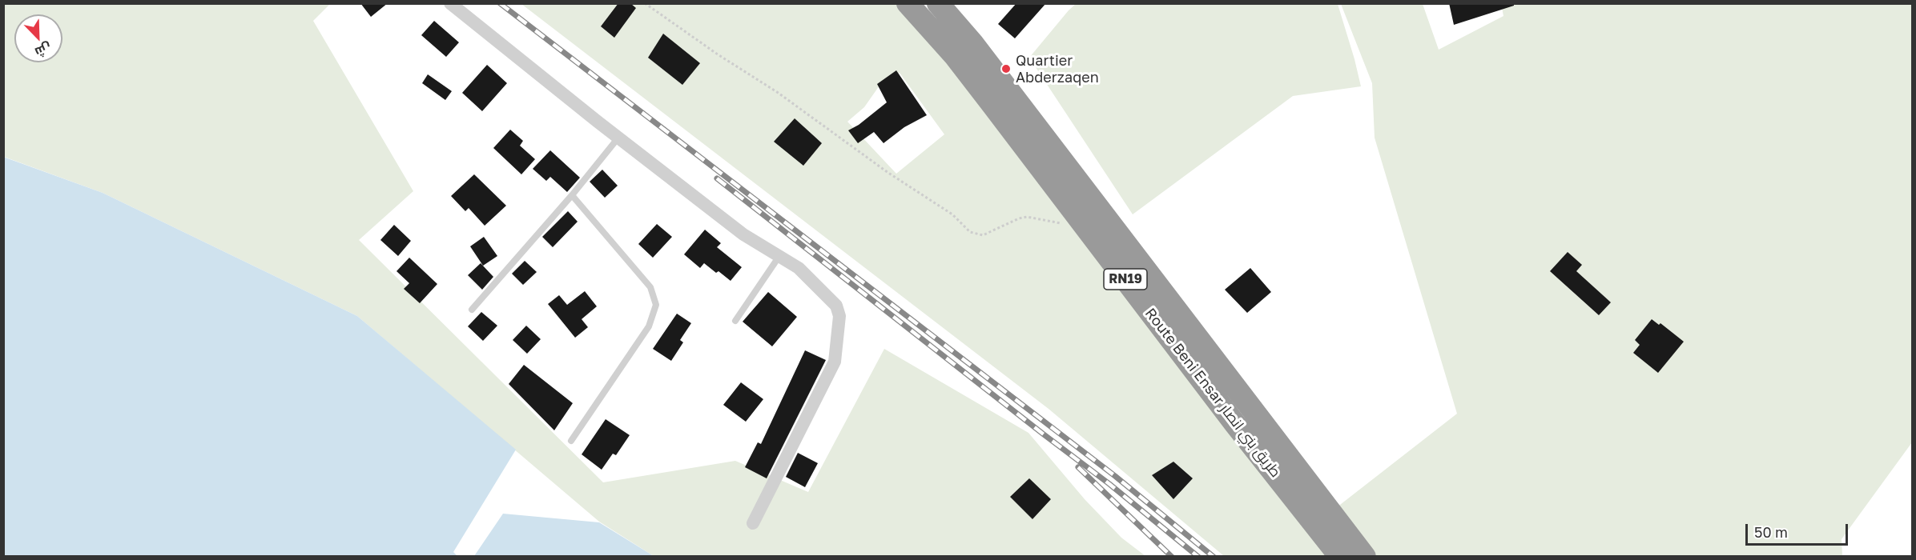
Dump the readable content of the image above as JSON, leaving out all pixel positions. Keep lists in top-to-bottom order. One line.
{"streets":{"highway":["RN19","Route Beni Ensar طريق بني انصار"]},"places":["Quartier Abderzaqen"],"scale_bar":"50 m","north":"bottom right"}
